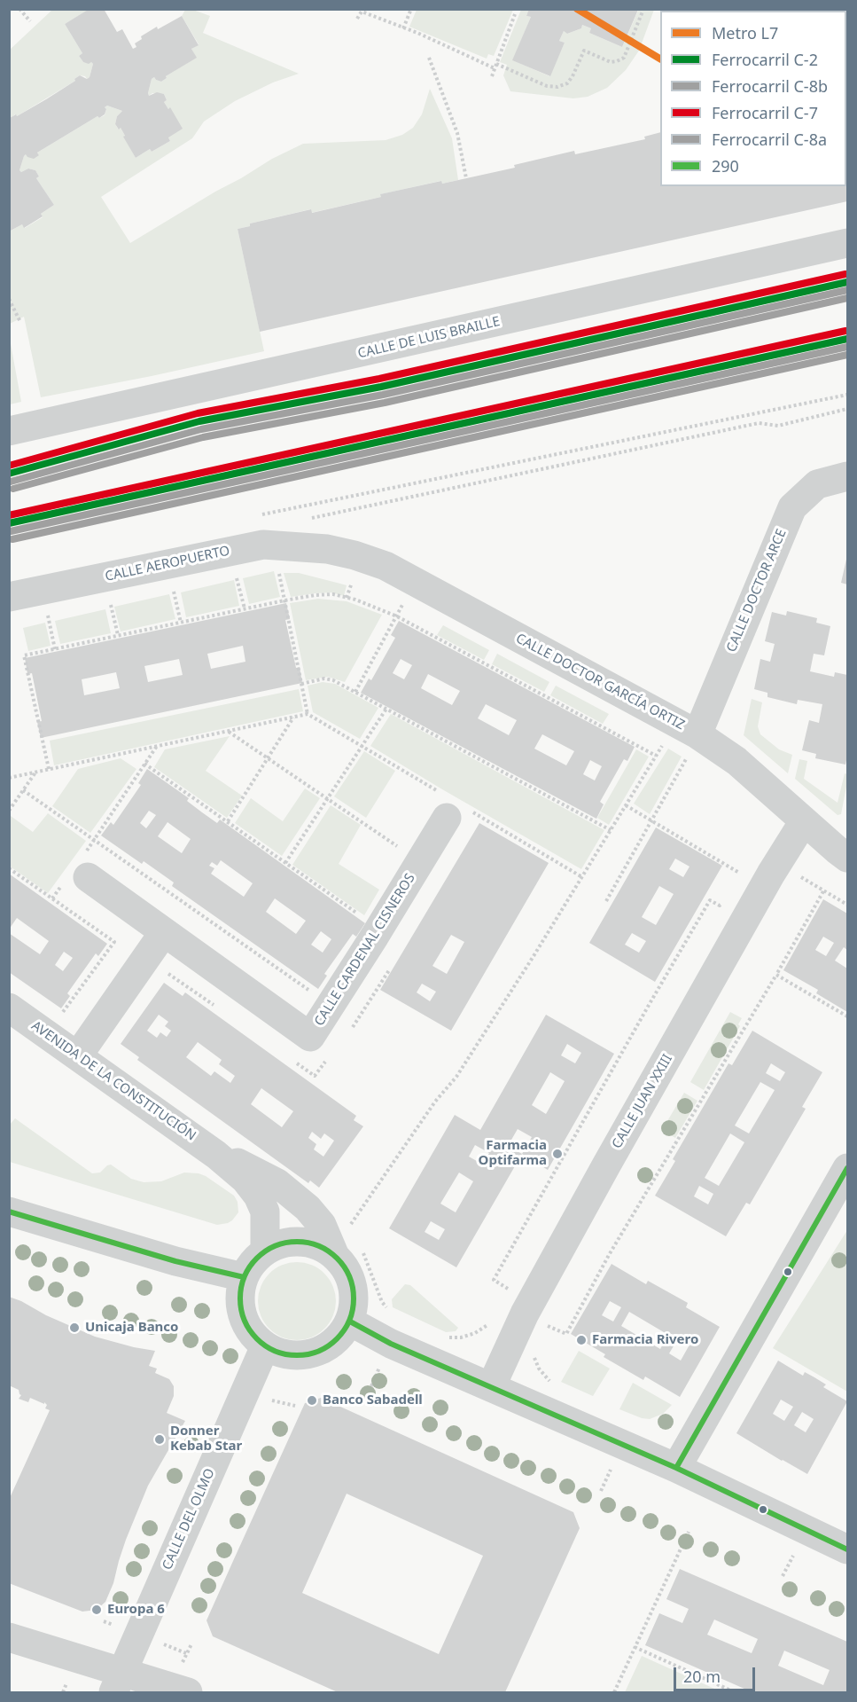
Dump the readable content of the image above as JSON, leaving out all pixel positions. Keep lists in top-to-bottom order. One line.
{"streets":{"street":["CALLE DE LUIS BRAILLE","CALLE AEROPUERTO","CALLE DOCTOR ARCE","CALLE DOCTOR GARCÍA ORTIZ","CALLE CARDENAL CISNEROS","AVENIDA DE LA CONSTITUCIÓN","CALLE JUAN XXIII","CALLE DEL OLMO"]},"crossings":[["CALLE AEROPUERTO","CALLE DOCTOR GARCÍA ORTIZ"],["CALLE DOCTOR ARCE","CALLE DOCTOR GARCÍA ORTIZ"],["CALLE DOCTOR GARCÍA ORTIZ","CALLE JUAN XXIII"],["AVENIDA DE LA CONSTITUCIÓN","CALLE DEL OLMO"]],"places":["Farmacia Optifarma","Unicaja Banco","Farmacia Rivero","Banco Sabadell","Donner Kebab Star","Europa 6"],"lines":["metro line L7","rail line C-7","rail line C-2","rail line C-8b","rail line C-8a","transit line 290"],"legend":["Metro L7","Ferrocarril C-2","Ferrocarril C-8b","Ferrocarril C-7","Ferrocarril C-8a","290"],"scale_bar":"20 m"}
